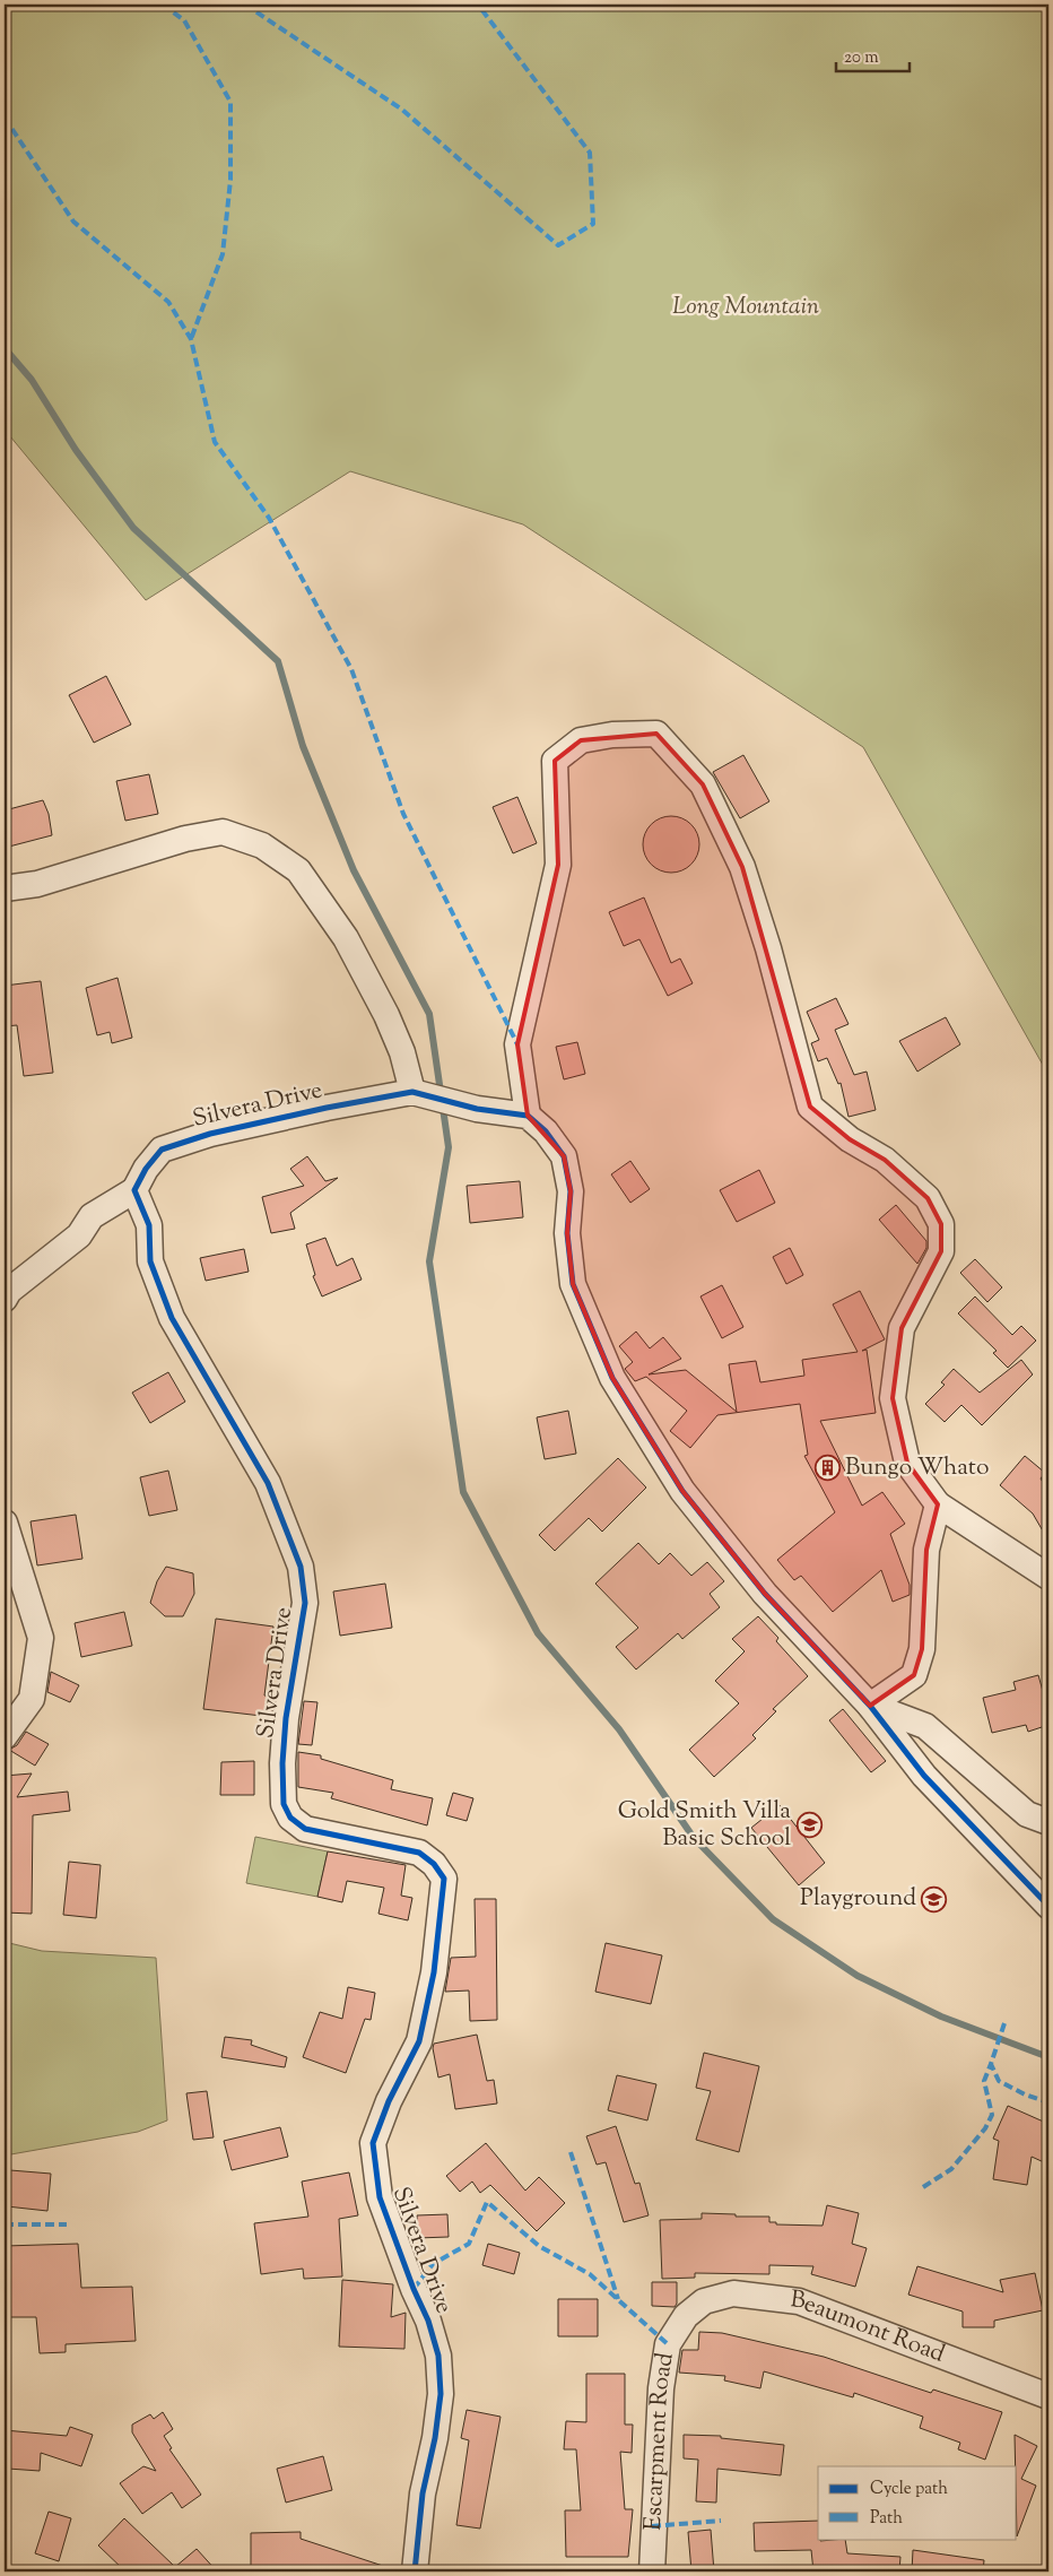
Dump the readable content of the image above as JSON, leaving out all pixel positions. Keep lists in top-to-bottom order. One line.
{"streets":{"street":["Silvera Drive","Beaumont Road","Escarpment Road"]},"crossings":[["Beaumont Road","Escarpment Road"]],"parks":["Long Mountain"],"places":{"building":["Bungo Whato"],"school or university":["Gold Smith Villa Basic School","Playground"]},"legend":["Cycle path","Path"],"scale_bar":"20 m"}
